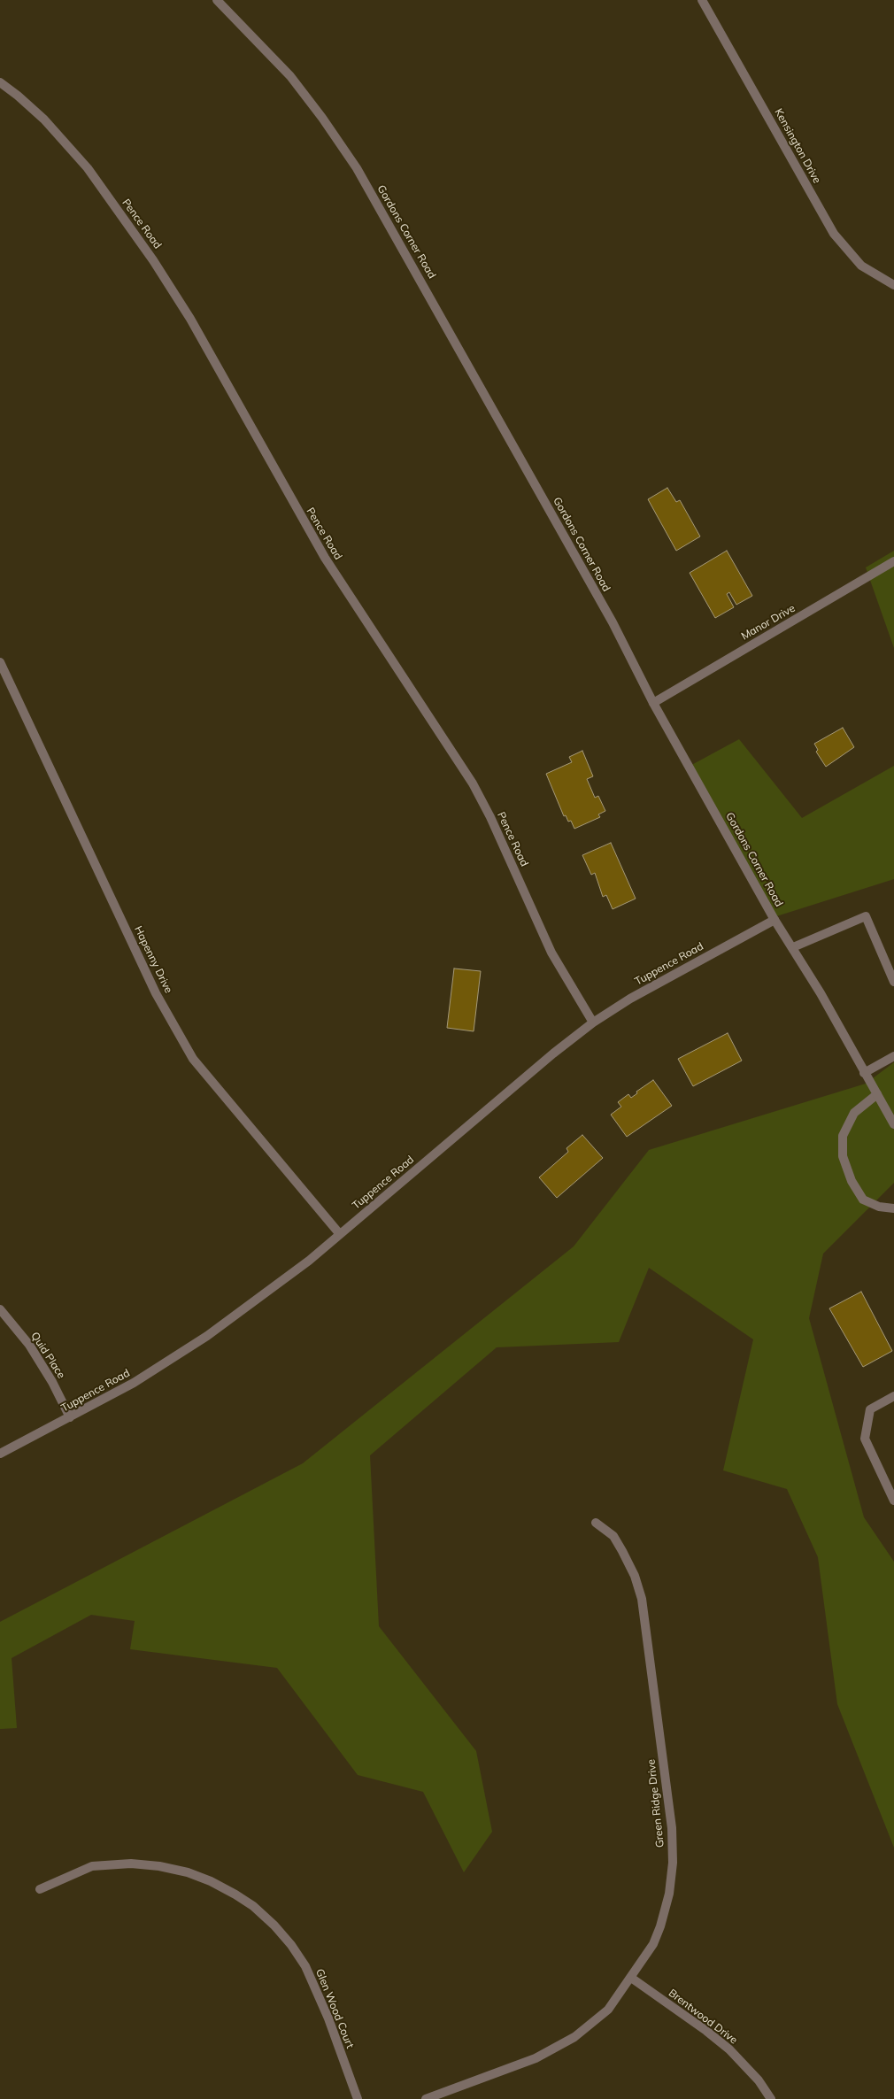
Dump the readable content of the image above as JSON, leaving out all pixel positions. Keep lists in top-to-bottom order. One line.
{"streets":{"street":["Kensington Drive","Pence Road","Gordons Corner Road","Manor Drive","Hapenny Drive","Tuppence Road","Quid Place","Green Ridge Drive","Glen Wood Court","Brentwood Drive"]},"crossings":[["Pence Road","Tuppence Road"],["Gordons Corner Road","Manor Drive"],["Gordons Corner Road","Tuppence Road"],["Hapenny Drive","Tuppence Road"],["Tuppence Road","Quid Place"],["Green Ridge Drive","Brentwood Drive"]]}
